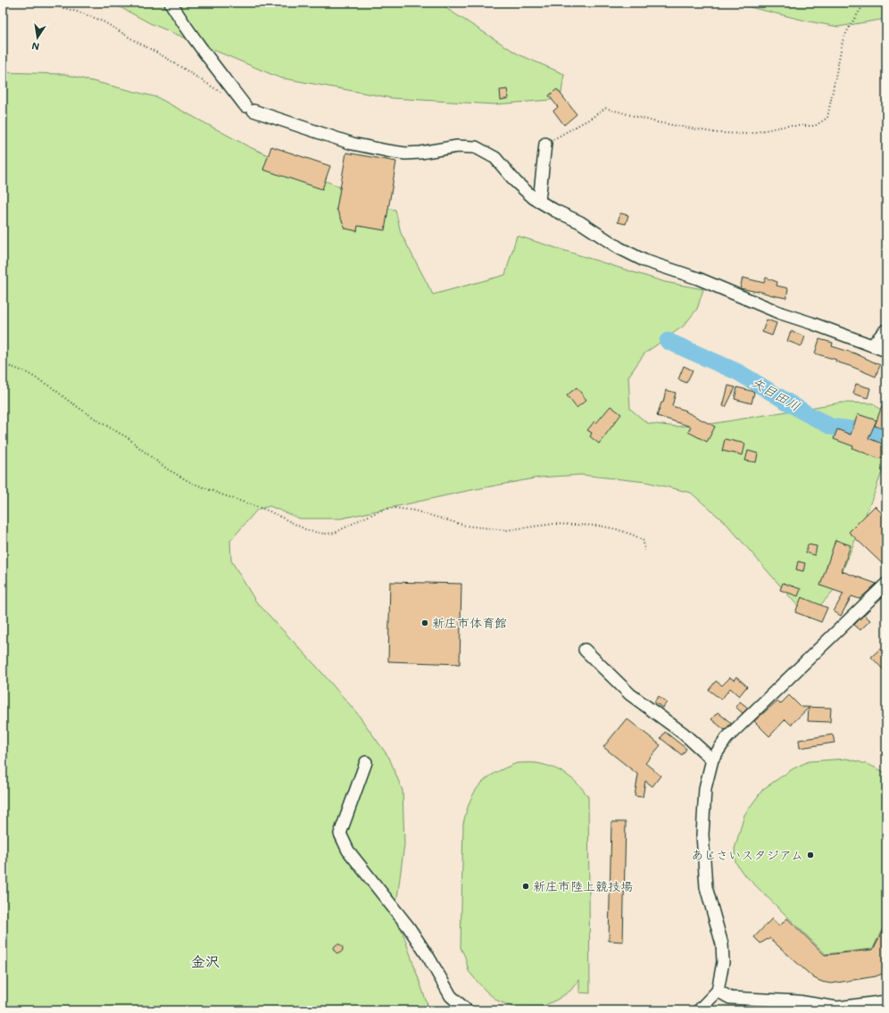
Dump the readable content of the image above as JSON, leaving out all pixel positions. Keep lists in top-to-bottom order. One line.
{"districts":["金沢"],"water":["矢目田川"],"places":["新庄市体育館","あじさいスタジアム","新庄市陸上競技場"],"north":"bottom"}
